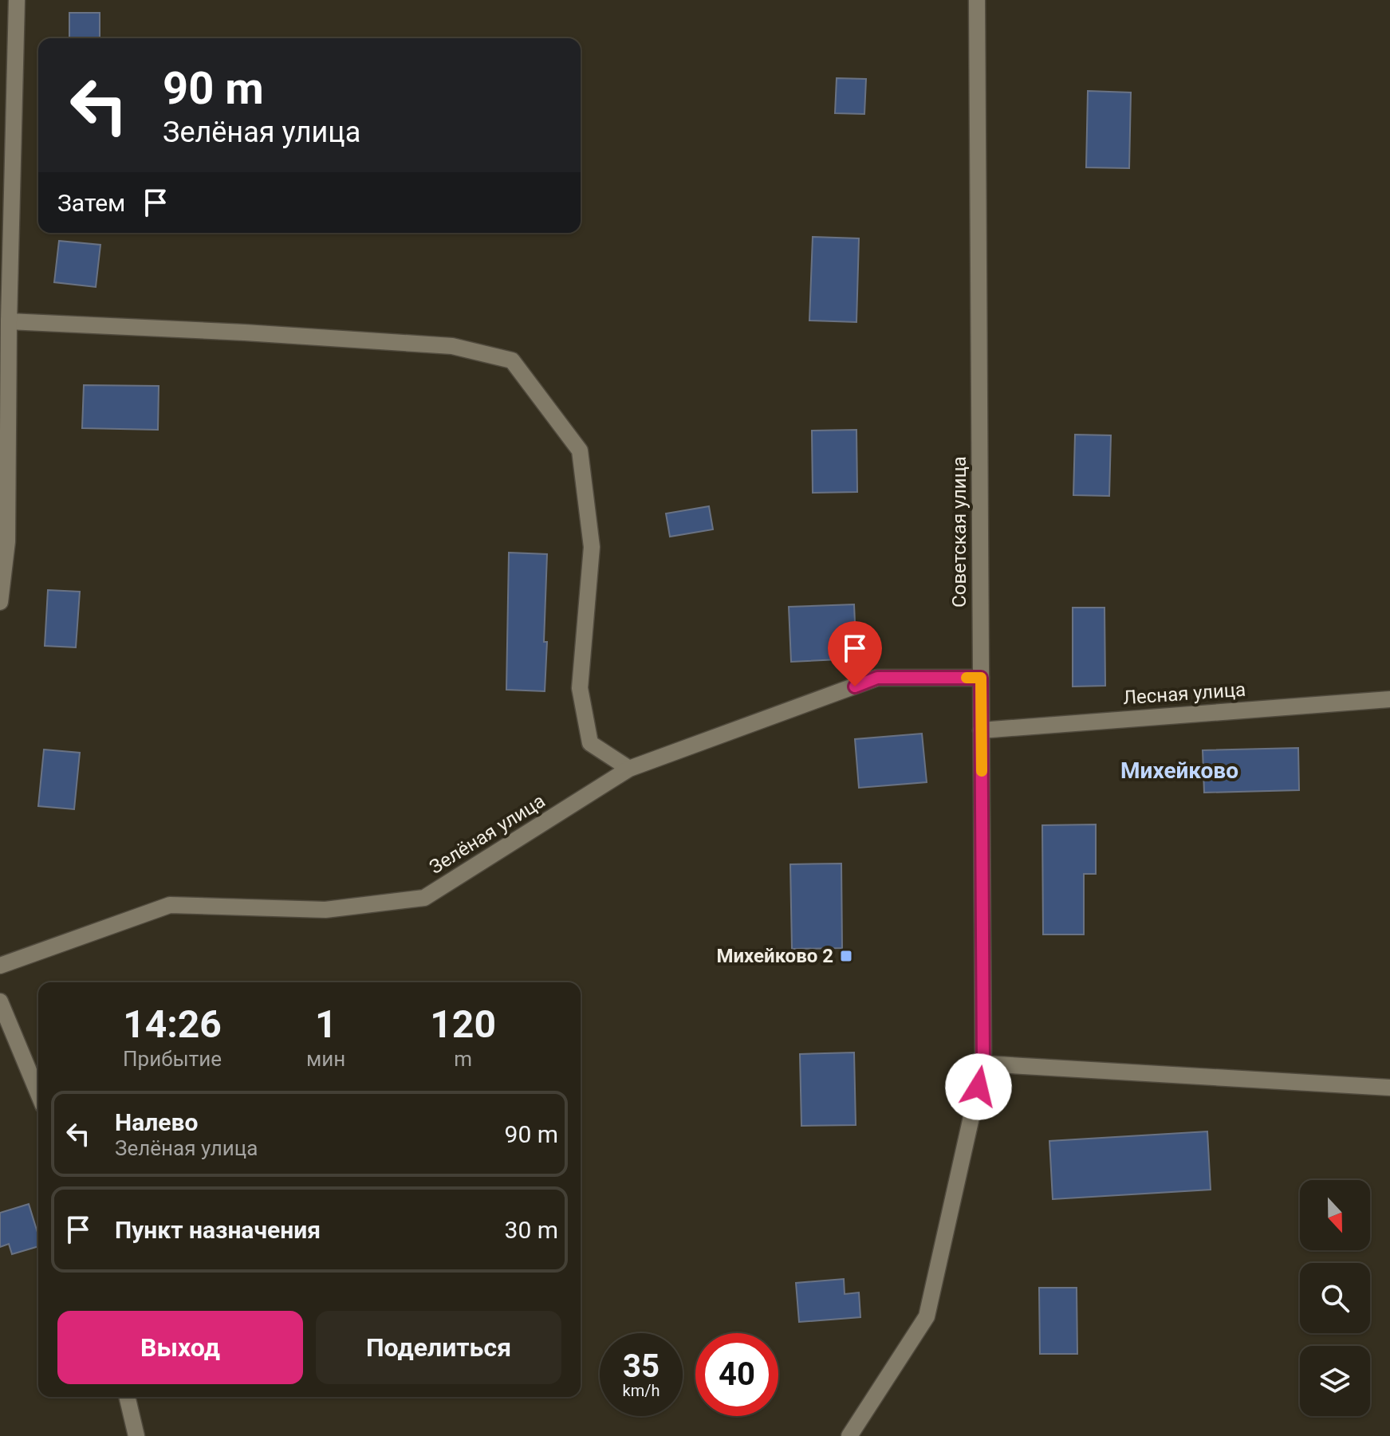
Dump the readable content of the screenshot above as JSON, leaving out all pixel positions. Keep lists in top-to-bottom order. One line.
{"streets":{"street":["Советская улица","Лесная улица","Зелёная улица"]},"crossings":[["Советская улица","Лесная улица"],["Советская улица","Зелёная улица"]],"districts":["Михейково"],"places":{"transit":["Михейково 2"]},"north":"bottom","page":{"turn":["90 m","Зелёная улица"],"then":"Затем","eta":["14:26","Прибытие","1","мин","120","m"],"list":[{"name":"Налево","note":"Зелёная улица","value":"90 m"},{"name":"Пункт назначения","value":"30 m"}],"buttons":["Выход","Поделиться"],"speed":"35 km/h","limit":"40"}}
